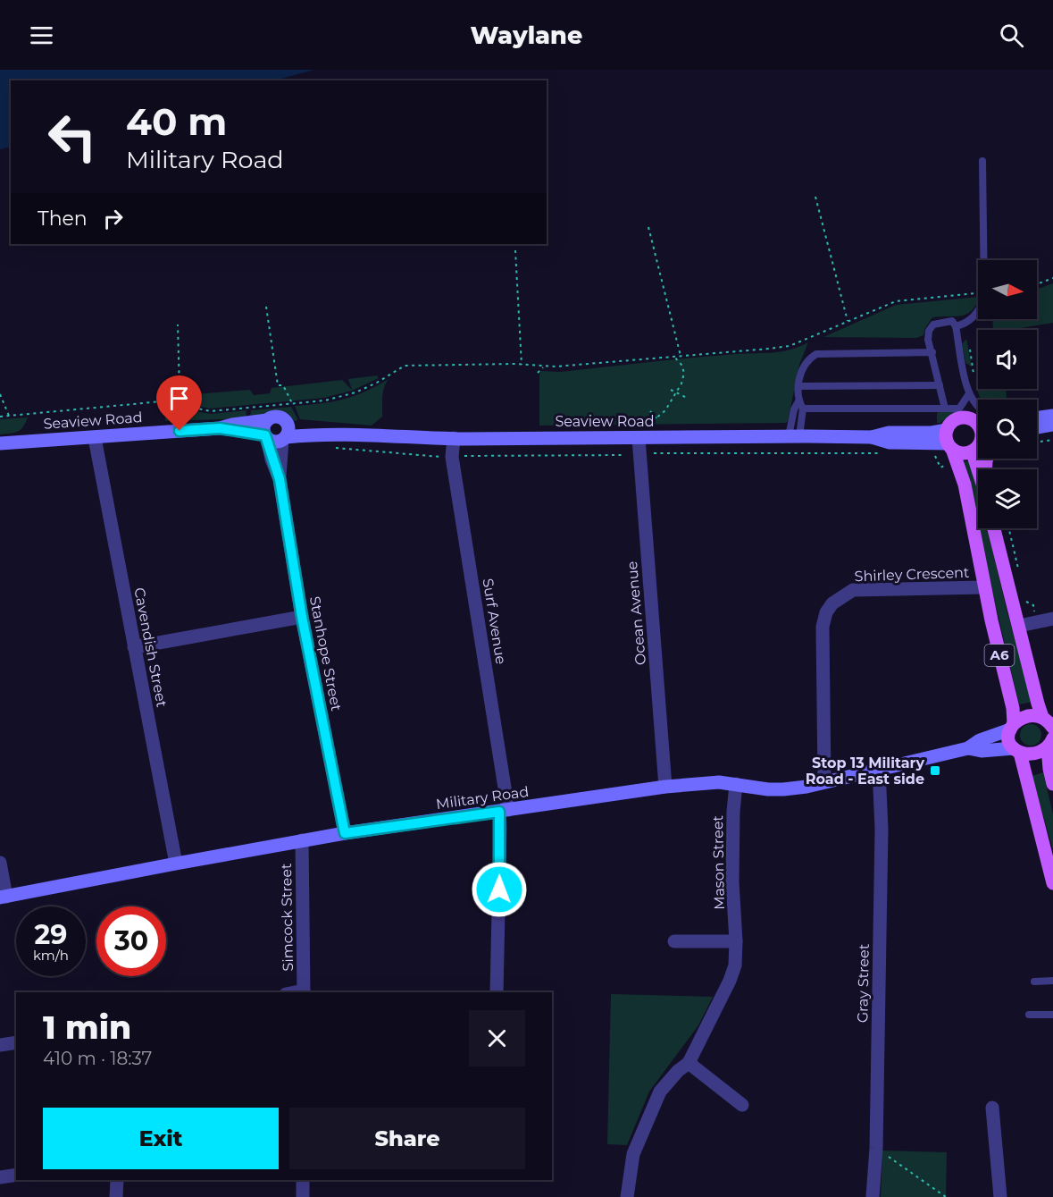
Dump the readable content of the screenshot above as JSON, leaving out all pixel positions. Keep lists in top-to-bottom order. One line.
{"streets":{"main road":["A6"],"street":["Seaview Road","Shirley Crescent","Ocean Avenue","Surf Avenue","Cavendish Street","Stanhope Street","Military Road","Mason Street","Simcock Street","Gray Street"]},"crossings":[["Seaview Road","Ocean Avenue"],["Seaview Road","Surf Avenue"],["Seaview Road","Cavendish Street"],["Seaview Road","Stanhope Street"],["Seaview Road","A6"],["Shirley Crescent","A6"],["Shirley Crescent","Military Road"],["Ocean Avenue","Military Road"],["Surf Avenue","Military Road"],["Cavendish Street","Military Road"],["Stanhope Street","Military Road"],["A6","Military Road"],["Military Road","Mason Street"],["Military Road","Simcock Street"],["Military Road","Gray Street"]],"places":{"transit":["Stop 13 Military Road - East side"]},"north":"right","page":{"header":"Waylane","turn":["40 m","Military Road"],"then":"Then","speed":"29 km/h","limit":"30","heading":["1 min","410 m · 18:37"],"buttons":["Exit","Share"]}}
